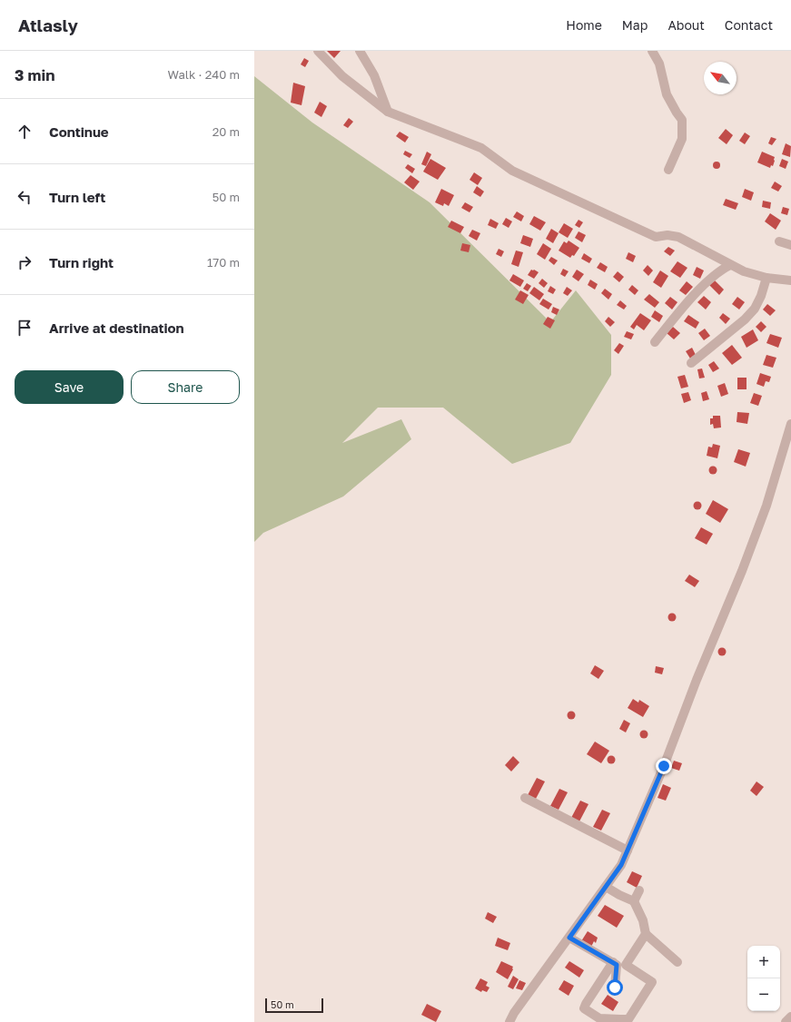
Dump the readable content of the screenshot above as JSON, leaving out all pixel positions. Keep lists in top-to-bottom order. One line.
{"scale_bar":"50 m","north":"top left","page":{"header":"Atlasly","nav":["Home","Map","About","Contact"],"heading":["3 min","Walk · 240 m"],"list":[["Continue","20 m"],["Turn left","50 m"],["Turn right","170 m"],"Arrive at destination"],"buttons":["Save","Share"],"map_buttons":["+","−"],"scale":"50 m"}}
